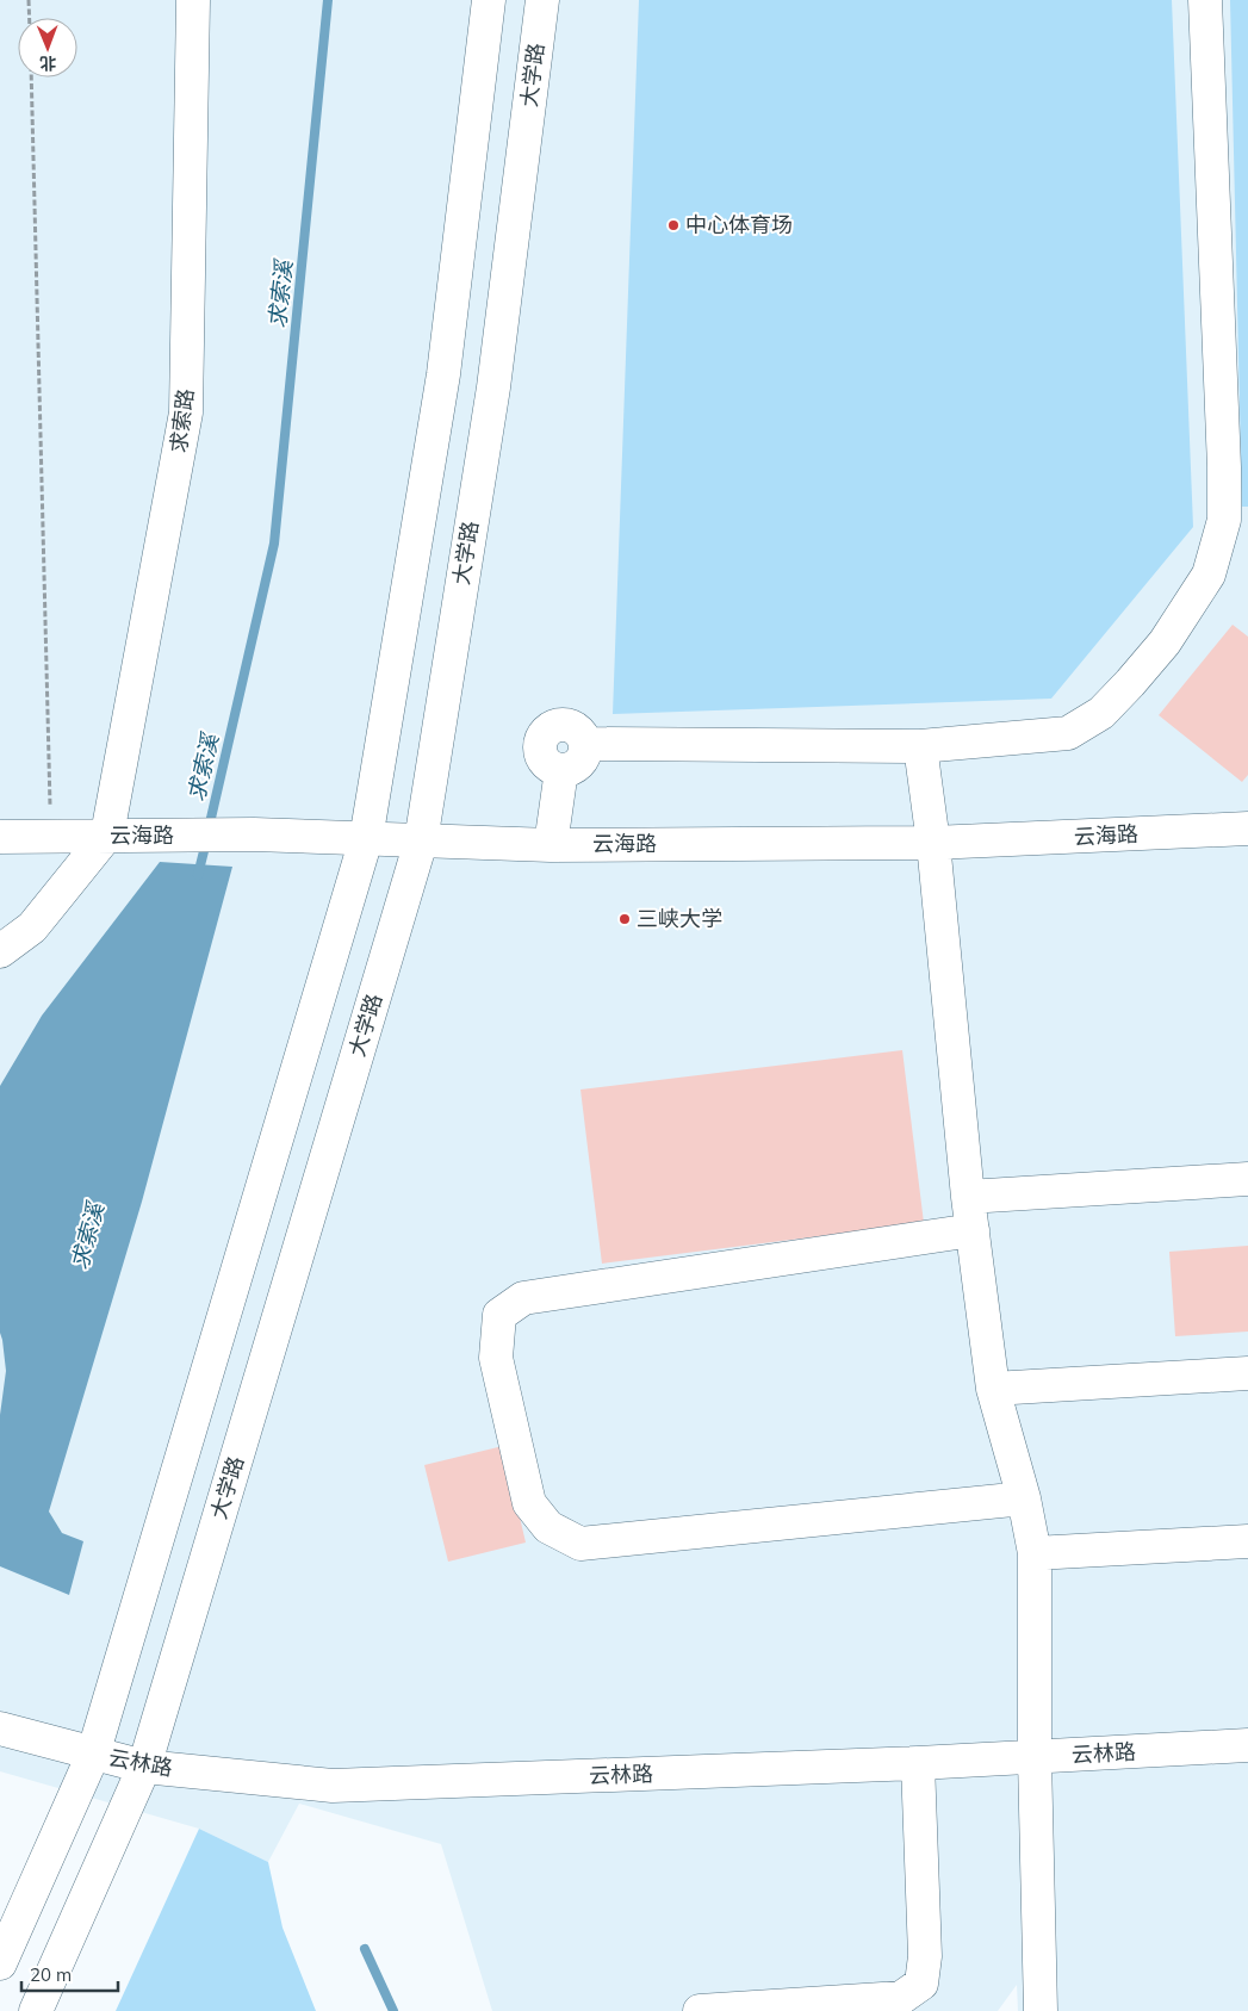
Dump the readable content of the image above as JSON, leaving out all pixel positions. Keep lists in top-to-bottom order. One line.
{"streets":{"main road":["大学路","求索路","云海路","云林路"]},"crossings":[["大学路","云海路"],["大学路","云林路"],["求索路","云海路"]],"water":["求索溪"],"places":["中心体育场","三峡大学"],"scale_bar":"20 m","north":"bottom"}
